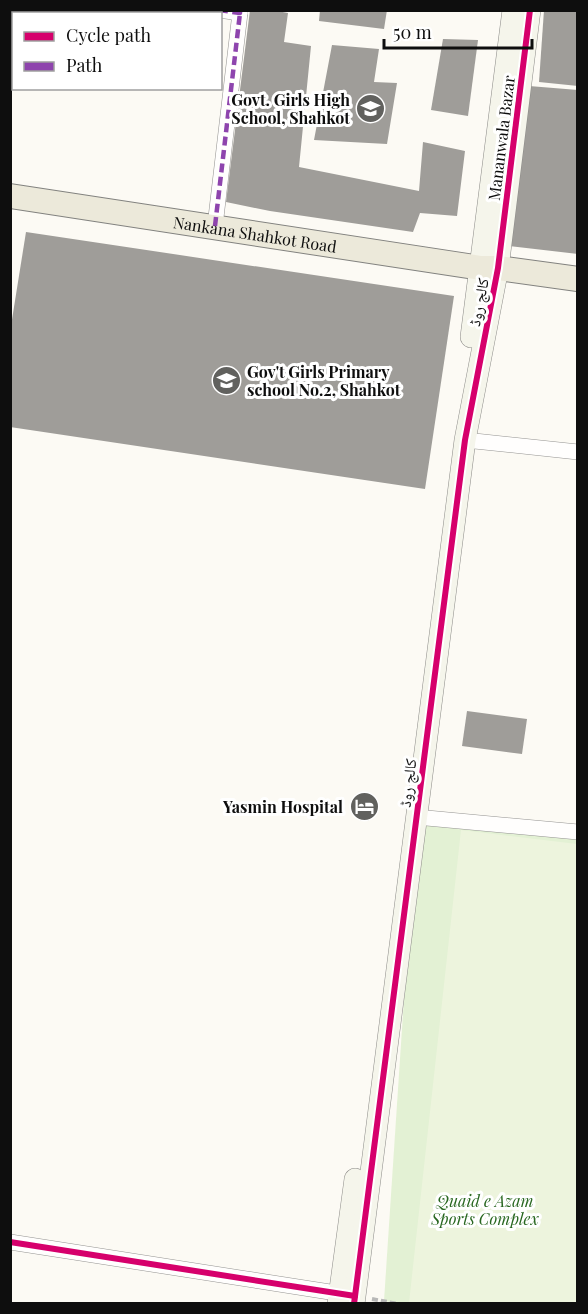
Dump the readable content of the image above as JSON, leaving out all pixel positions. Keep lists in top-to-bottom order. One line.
{"streets":{"main road":["Nankana Shahkot Road"],"street":["Mananwala Bazar","کالج روڈ"]},"crossings":[["Mananwala Bazar","Nankana Shahkot Road"],["Mananwala Bazar","کالج روڈ"],["Nankana Shahkot Road","کالج روڈ"]],"parks":["Quaid e Azam Sports Complex"],"places":{"school or university":["Govt. Girls High School, Shahkot","Gov't Girls Primary school No.2, Shahkot"],"hotel":["Yasmin Hospital"]},"legend":["Cycle path","Path"],"scale_bar":"50 m"}
